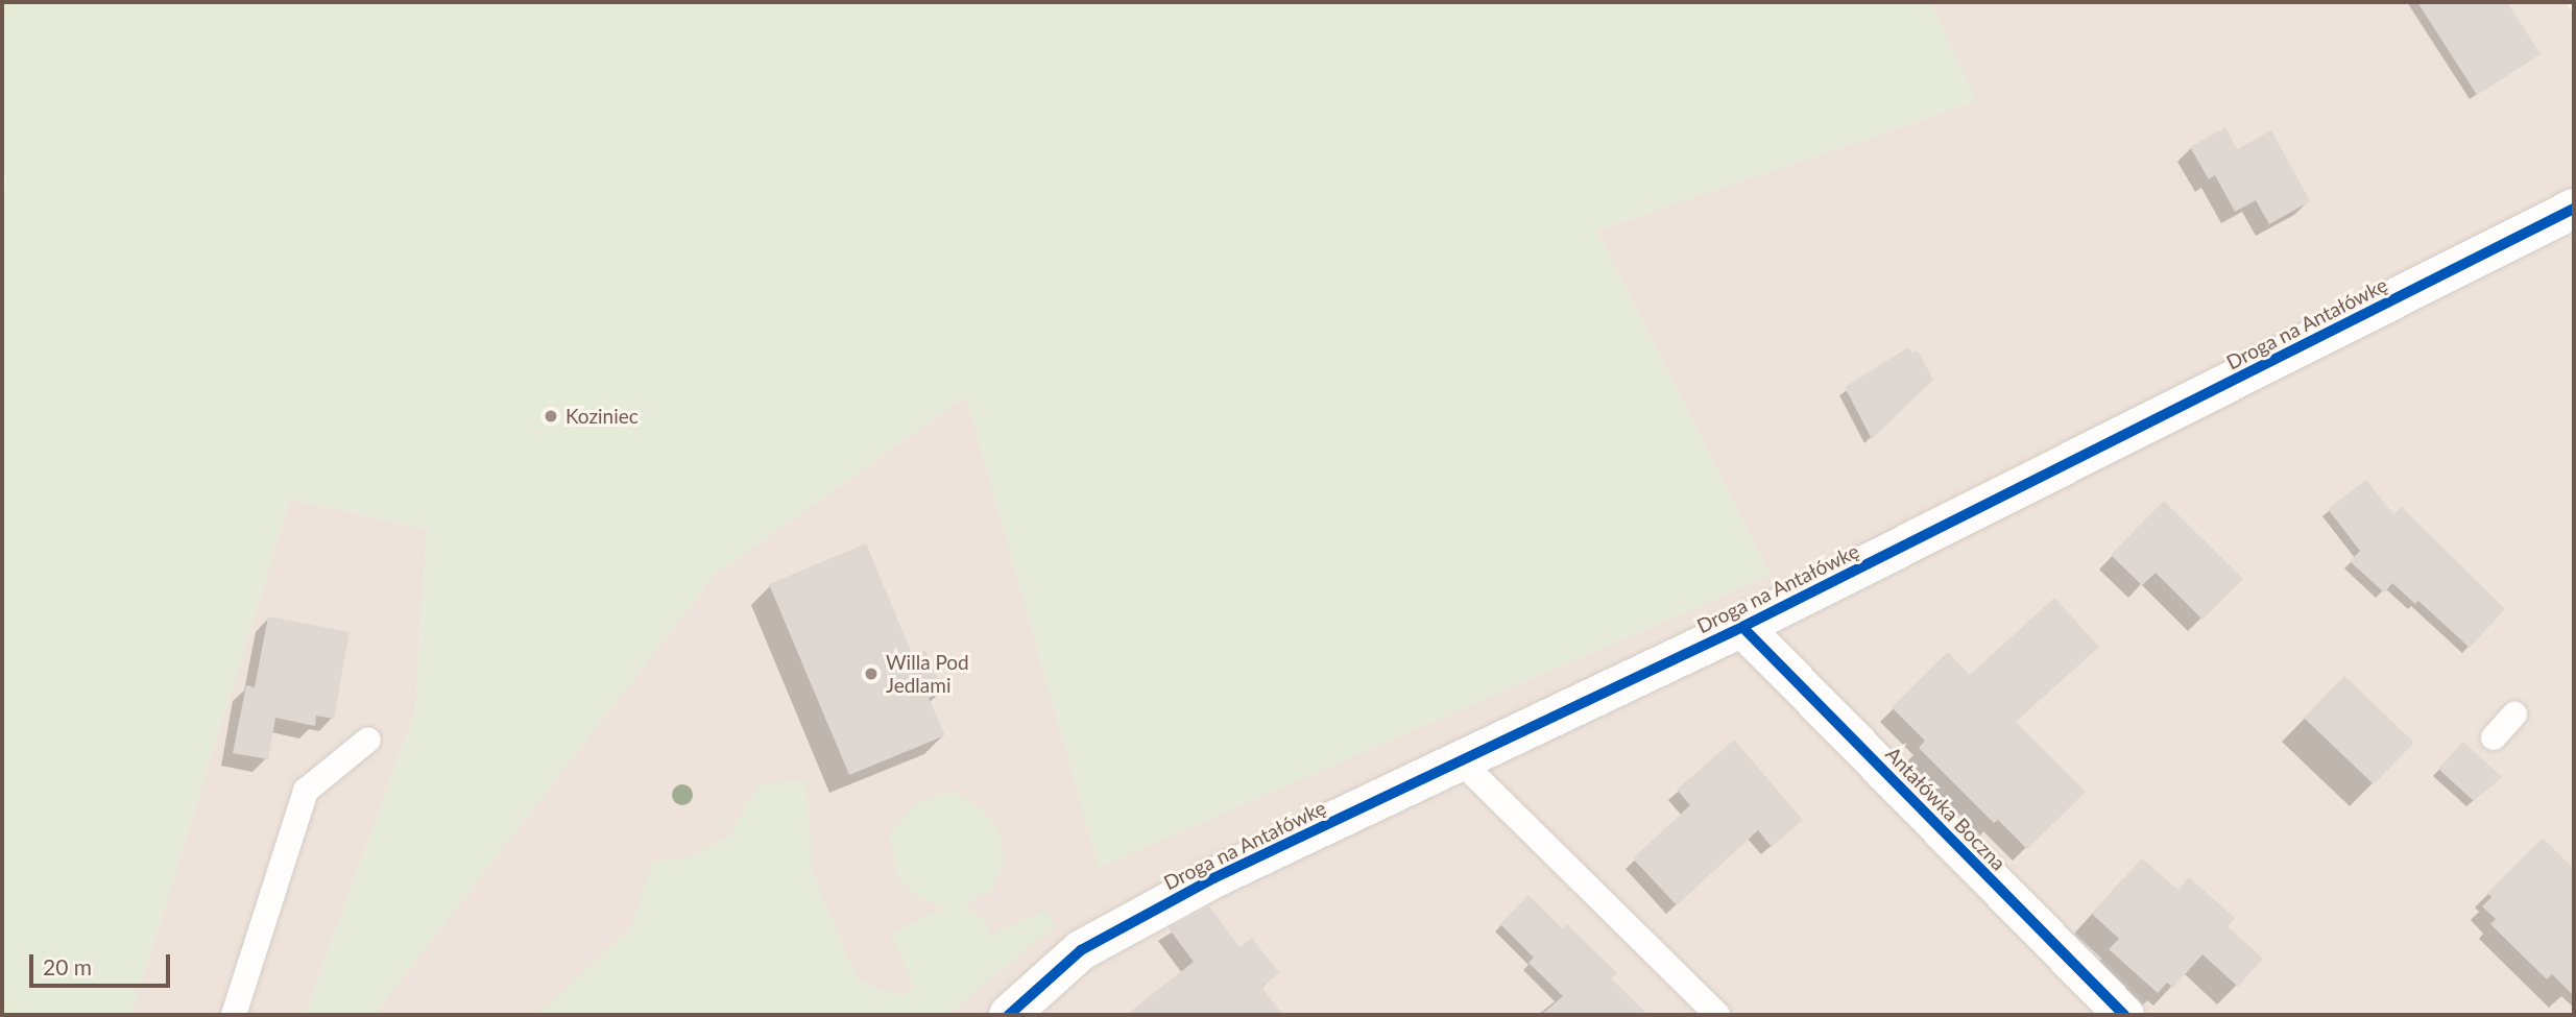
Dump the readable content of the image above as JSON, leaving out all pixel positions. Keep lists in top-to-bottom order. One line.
{"streets":{"street":["Droga na Antałówkę","Antałówka Boczna"]},"crossings":[["Droga na Antałówkę","Antałówka Boczna"]],"places":["Koziniec","Willa Pod Jedlami"],"scale_bar":"20 m"}
